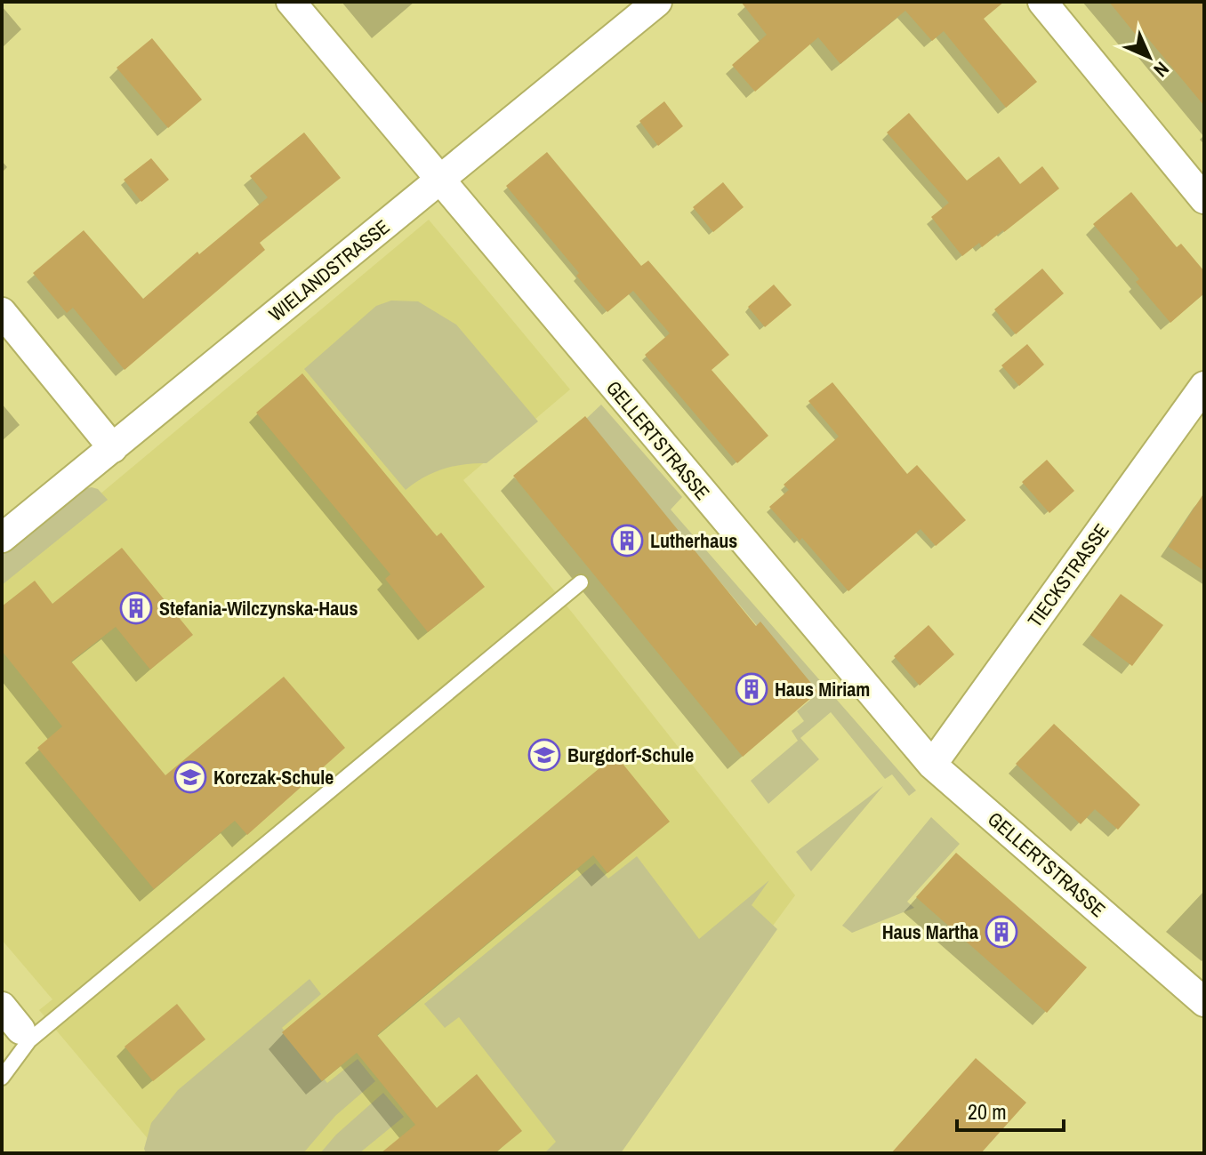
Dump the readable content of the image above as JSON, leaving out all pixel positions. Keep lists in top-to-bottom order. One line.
{"streets":{"street":["WIELANDSTRASSE","GELLERTSTRASSE","TIECKSTRASSE"]},"crossings":[["WIELANDSTRASSE","GELLERTSTRASSE"],["GELLERTSTRASSE","TIECKSTRASSE"]],"places":{"building":["Lutherhaus","Stefania-Wilczynska-Haus","Haus Miriam","Haus Martha"],"school or university":["Burgdorf-Schule","Korczak-Schule"]},"scale_bar":"20 m","north":"bottom right"}
